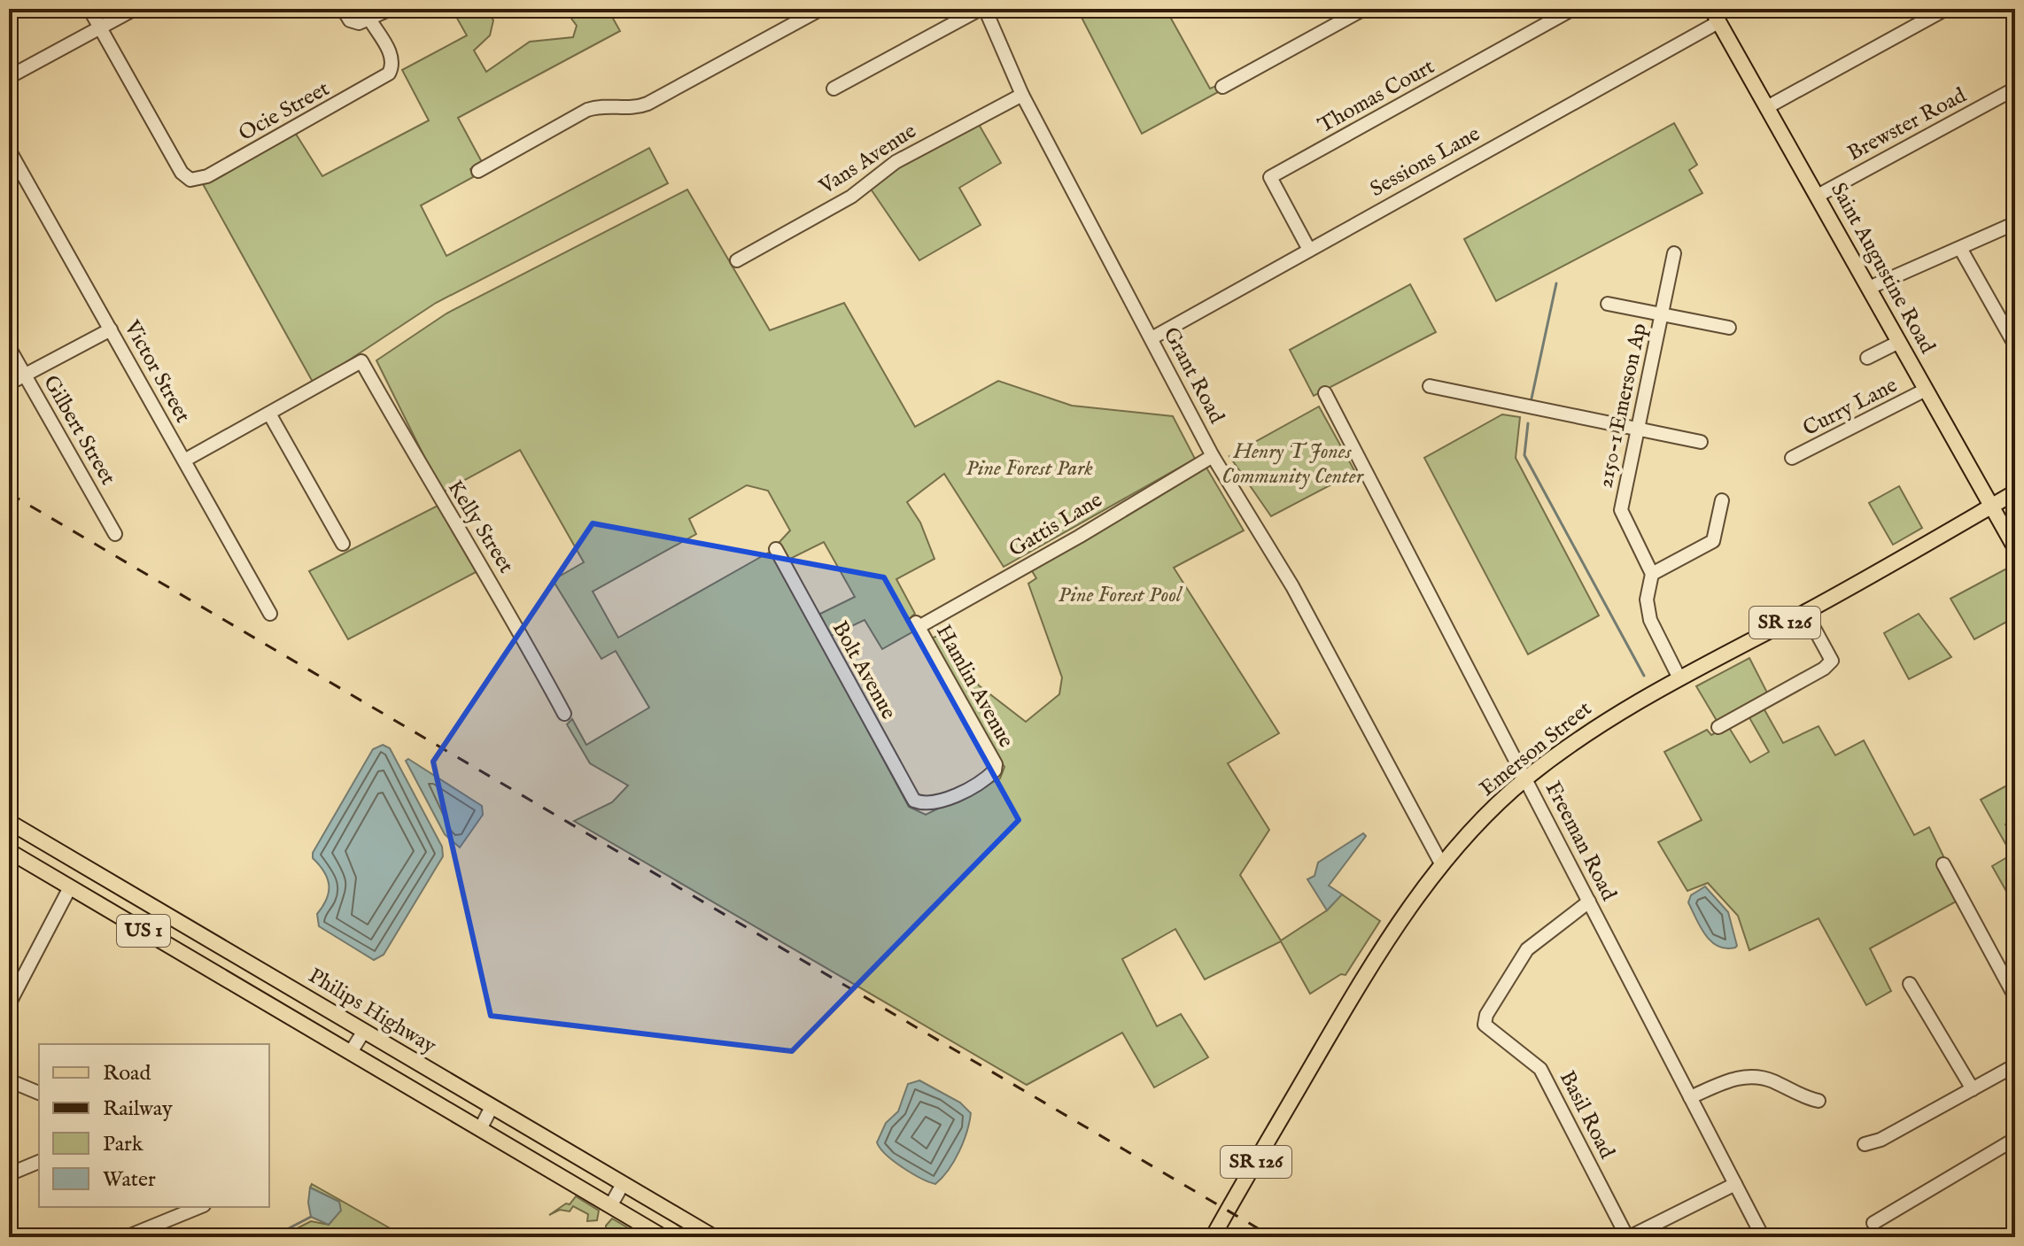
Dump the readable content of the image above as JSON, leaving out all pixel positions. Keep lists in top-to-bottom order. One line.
{"streets":{"main road":["Saint Augustine Road","SR 126","Emerson Street","US 1","Philips Highway"],"street":["Thomas Court","Ocie Street","Brewster Road","Vans Avenue","Sessions Lane","Victor Street","Grant Road","2150-1 Emerson Ap","Curry Lane","Gilbert Street","Gattis Lane","Kelly Street","Bolt Avenue","Hamlin Avenue","Freeman Road","Basil Road"]},"crossings":[["Thomas Court","Sessions Lane"],["Brewster Road","Saint Augustine Road"],["Vans Avenue","Grant Road"],["Sessions Lane","Saint Augustine Road"],["Sessions Lane","Grant Road"],["Saint Augustine Road","Curry Lane"],["Saint Augustine Road","Emerson Street"],["Grant Road","Gattis Lane"],["Grant Road","Emerson Street"],["Gattis Lane","Hamlin Avenue"],["Bolt Avenue","Hamlin Avenue"],["Emerson Street","Freeman Road"],["Freeman Road","Basil Road"]],"parks":["Henry T Jones Community Center","Pine Forest Park","Pine Forest Pool"],"legend":["Road","Railway","Park","Water"]}
